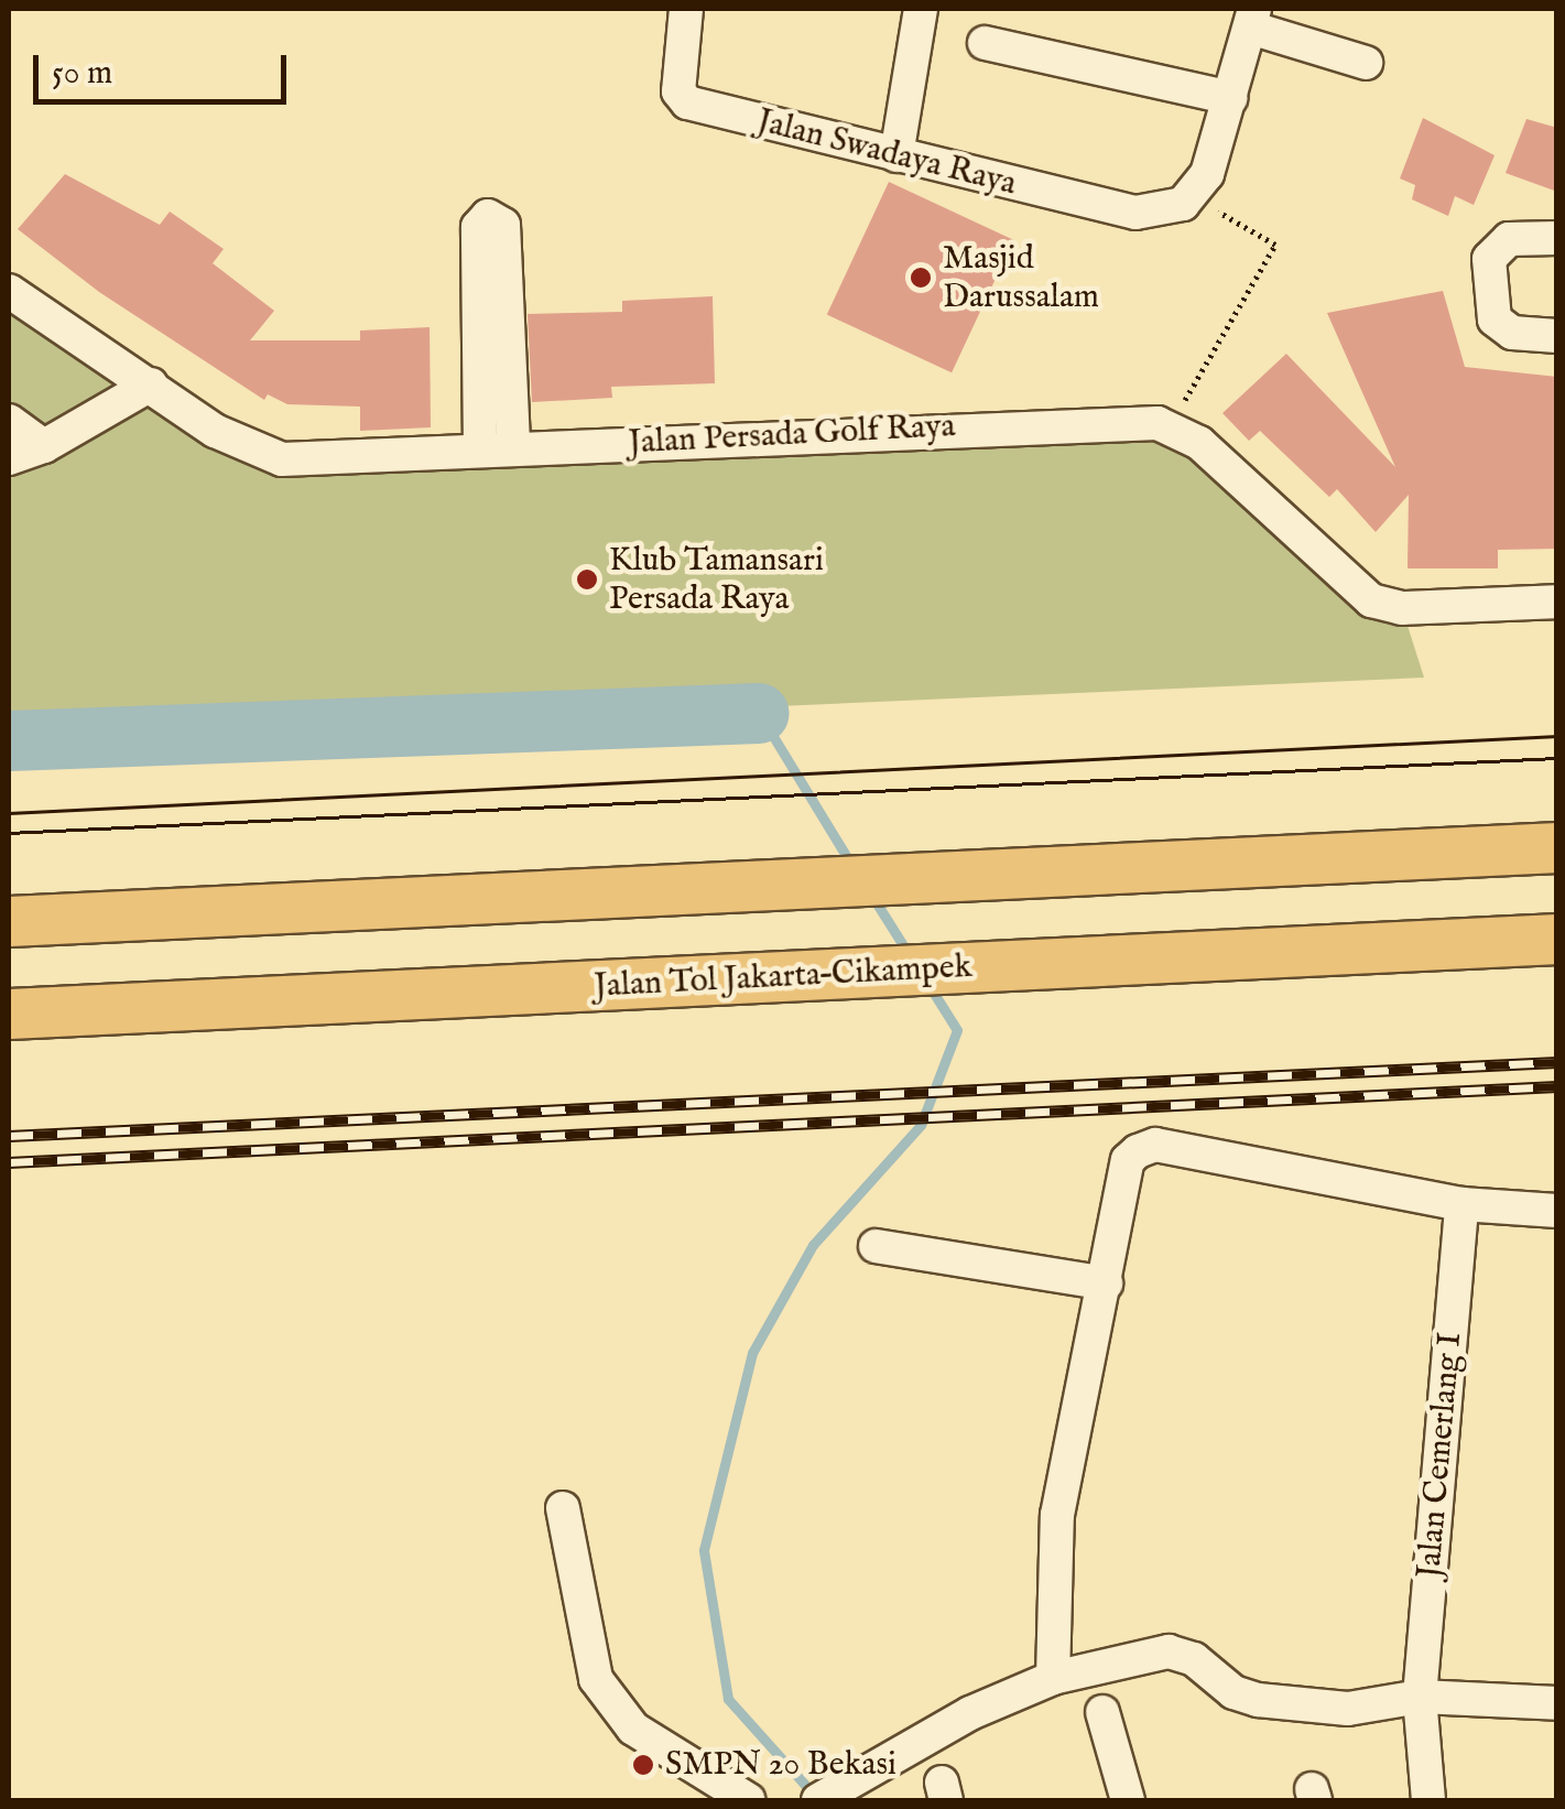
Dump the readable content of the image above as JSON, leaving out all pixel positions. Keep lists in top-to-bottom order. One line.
{"streets":{"highway":["Jalan Tol Jakarta–Cikampek"],"street":["Jalan Swadaya Raya","Jalan Persada Golf Raya","Jalan Cemerlang I"]},"places":["Masjid Darussalam","Klub Tamansari Persada Raya","SMPN 20 Bekasi"],"scale_bar":"50 m"}
